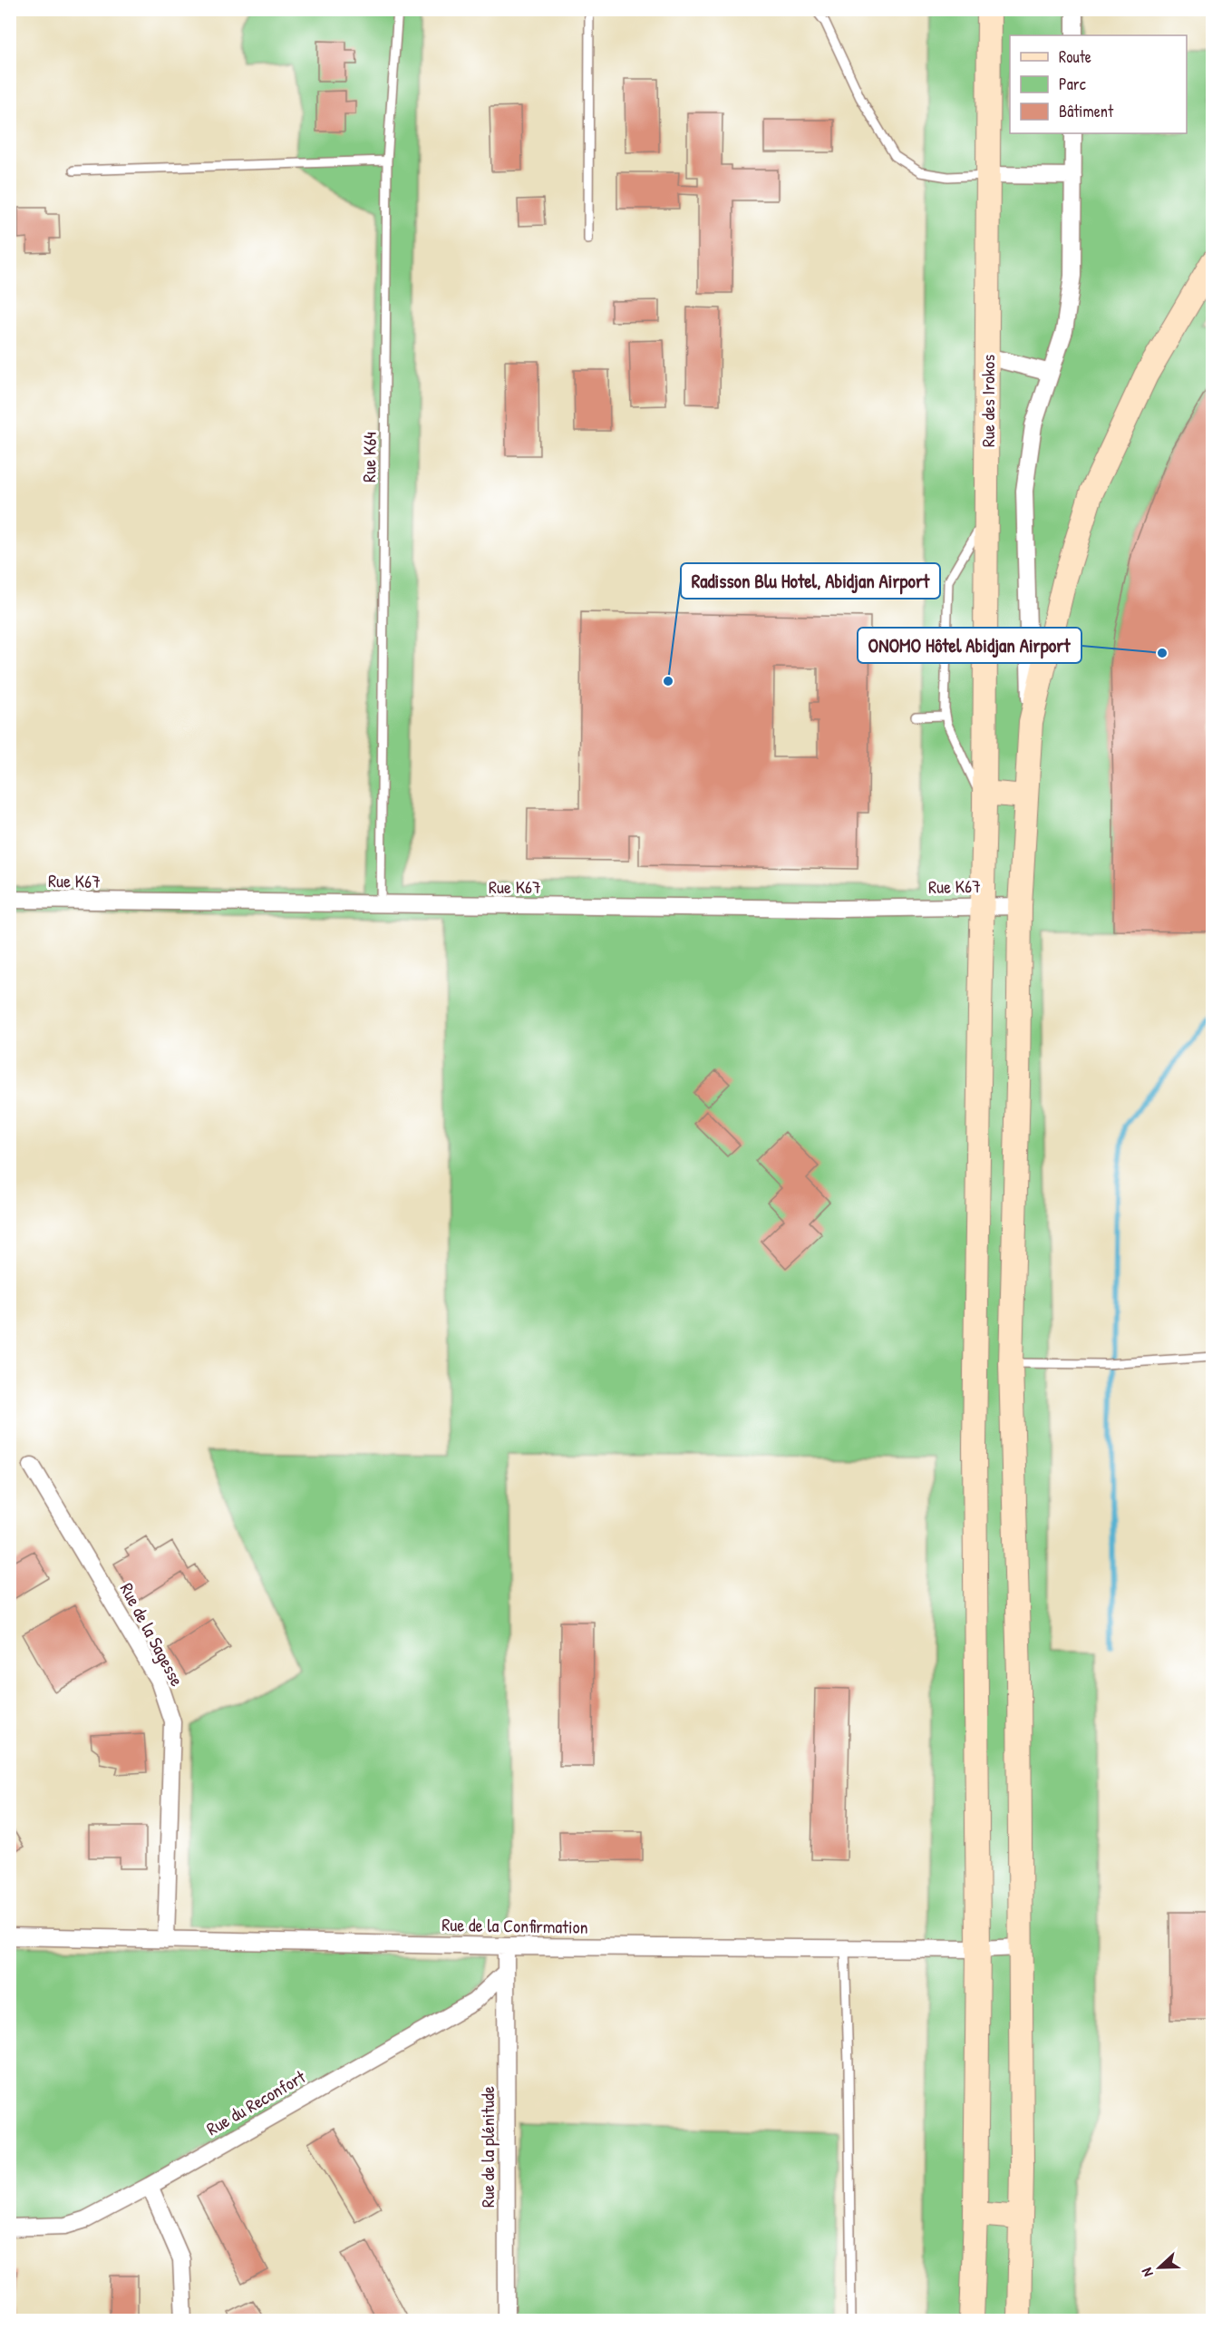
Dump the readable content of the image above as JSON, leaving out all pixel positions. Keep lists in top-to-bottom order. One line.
{"streets":{"main road":["Rue des Irokos"],"street":["Rue K67","Rue de la Sagesse","Rue de la Confirmation","Rue du Reconfort","Rue de la plénitude"],"lane":["Rue K64"]},"crossings":[["Rue des Irokos","Rue K67"],["Rue des Irokos","Rue de la Confirmation"],["Rue K64","Rue K67"],["Rue de la Sagesse","Rue de la Confirmation"],["Rue de la Confirmation","Rue de la plénitude"],["Rue du Reconfort","Rue de la plénitude"]],"places":["ONOMO Hôtel Abidjan Airport","Radisson Blu Hotel, Abidjan Airport"],"legend":["Route","Parc","Bâtiment"],"north":"left"}
